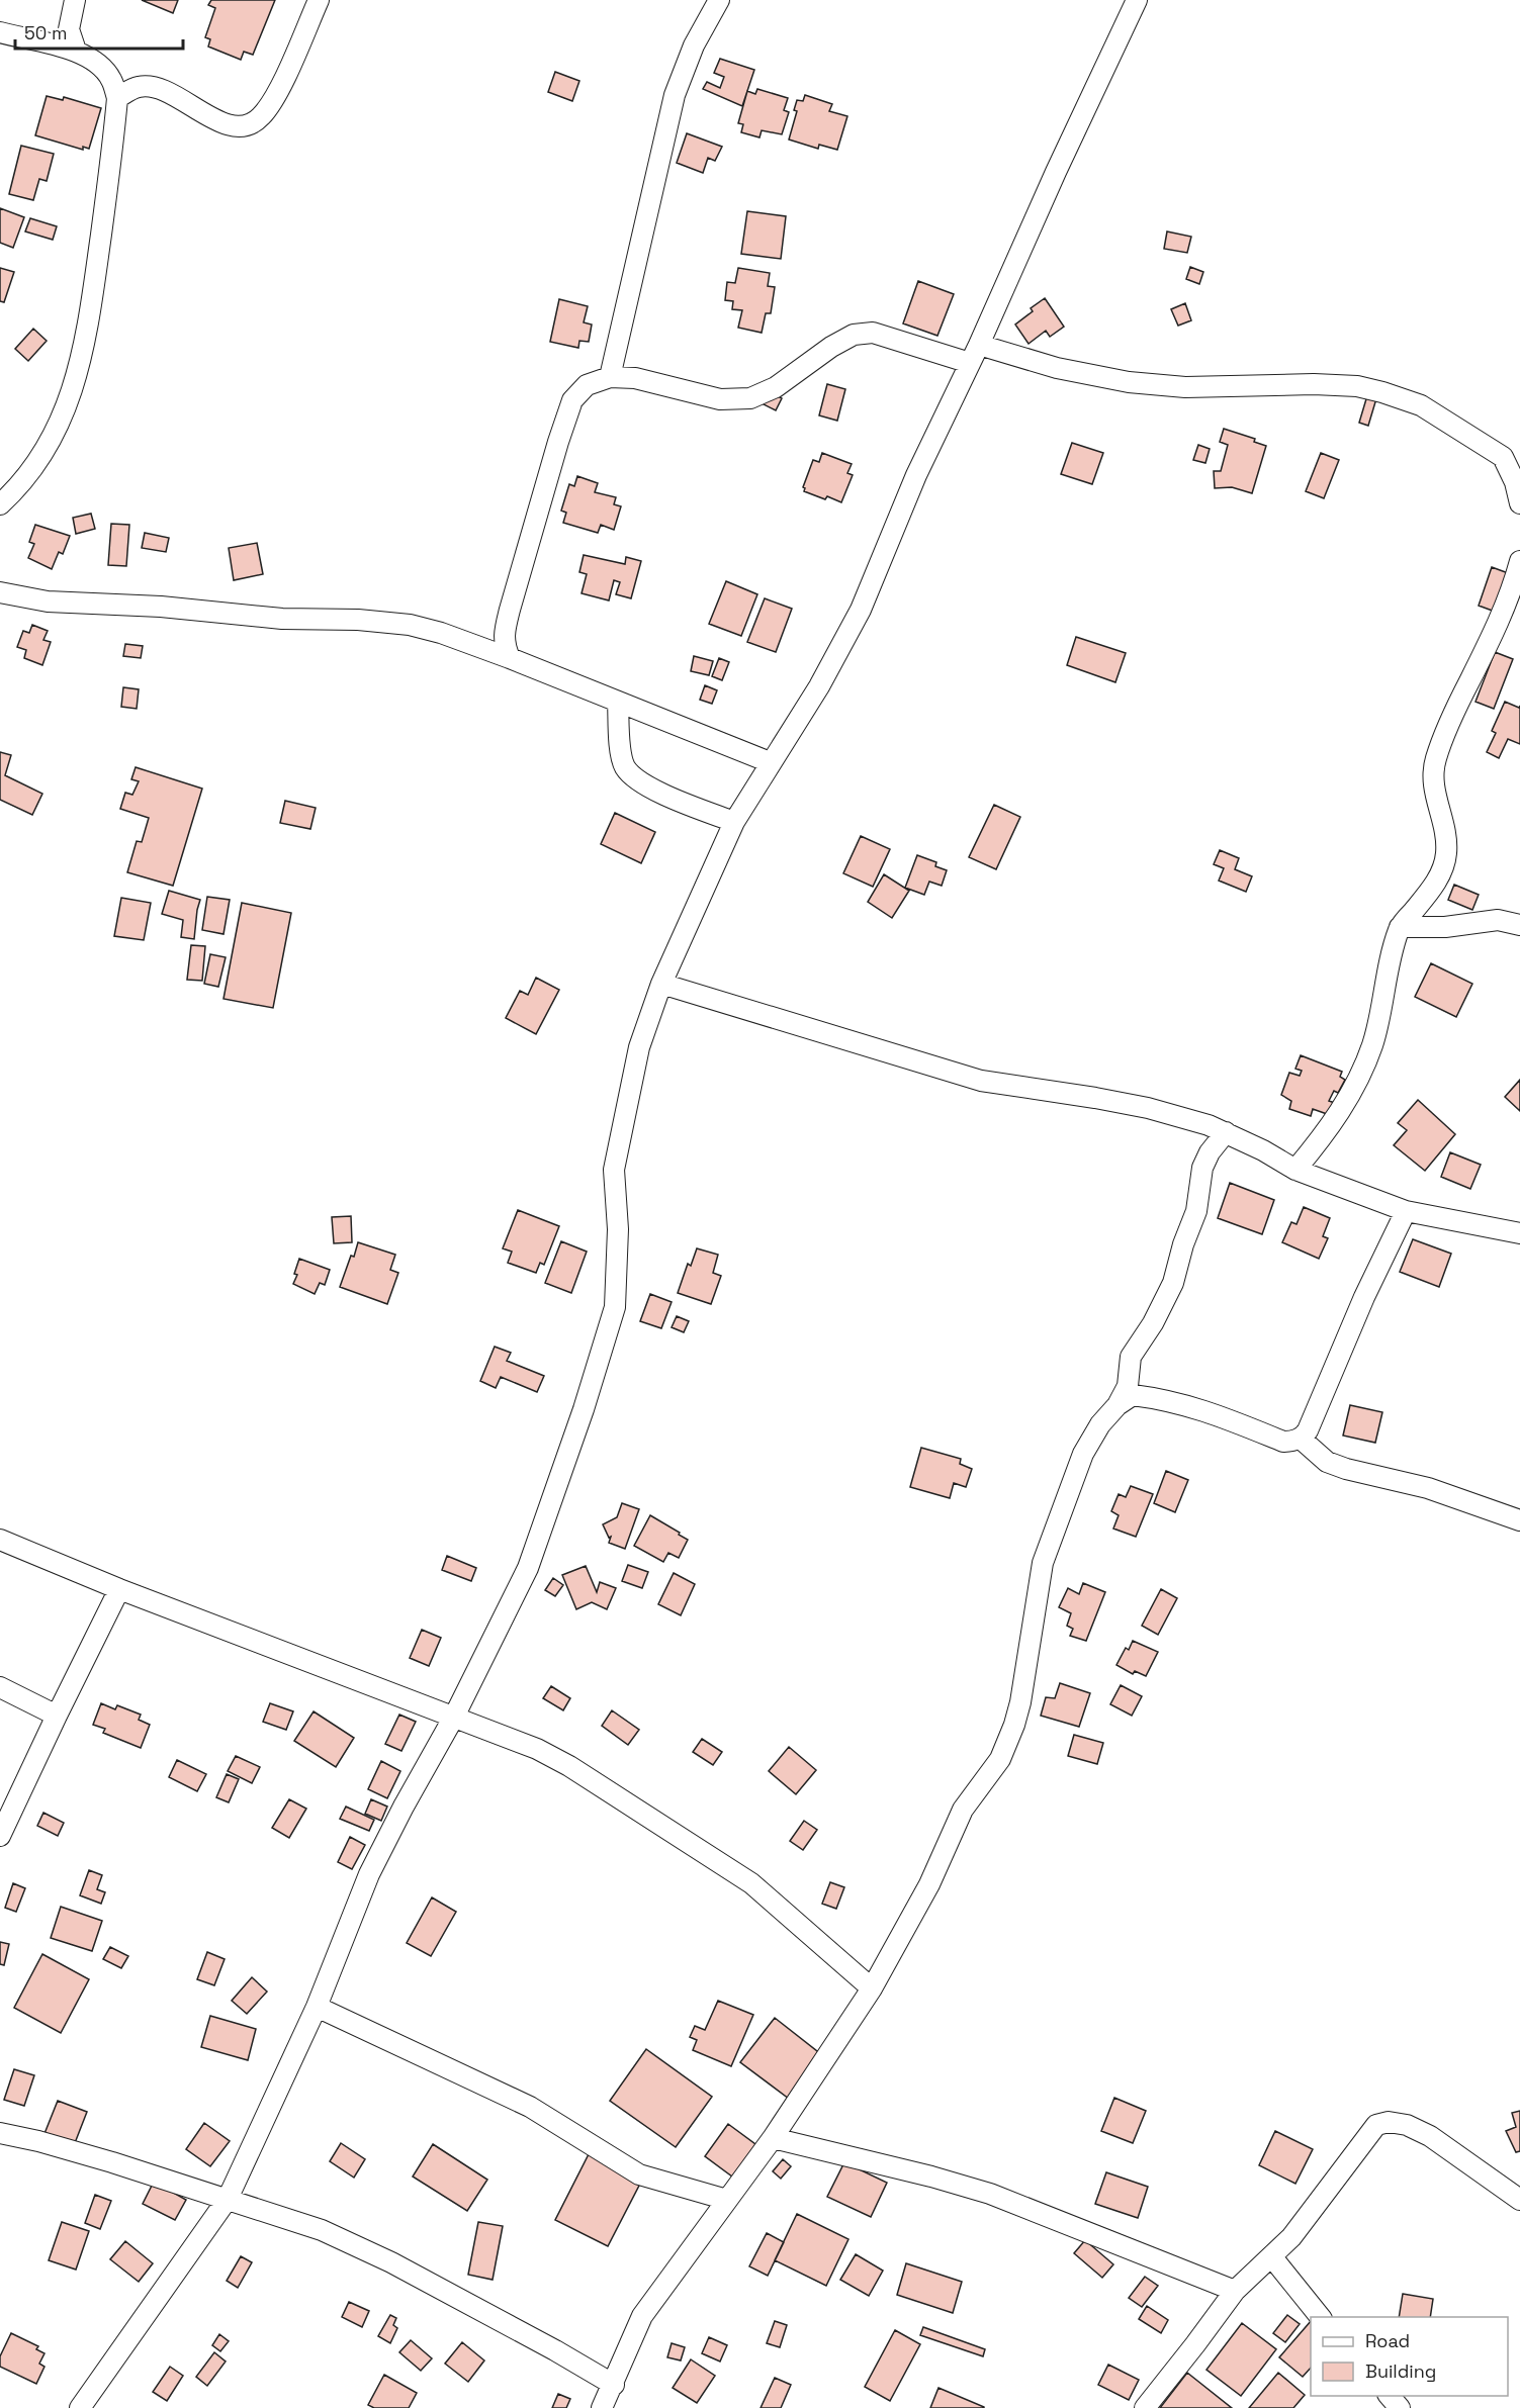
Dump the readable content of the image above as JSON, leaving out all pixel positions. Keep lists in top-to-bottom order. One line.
{"legend":["Road","Building"],"scale_bar":"50 m"}
